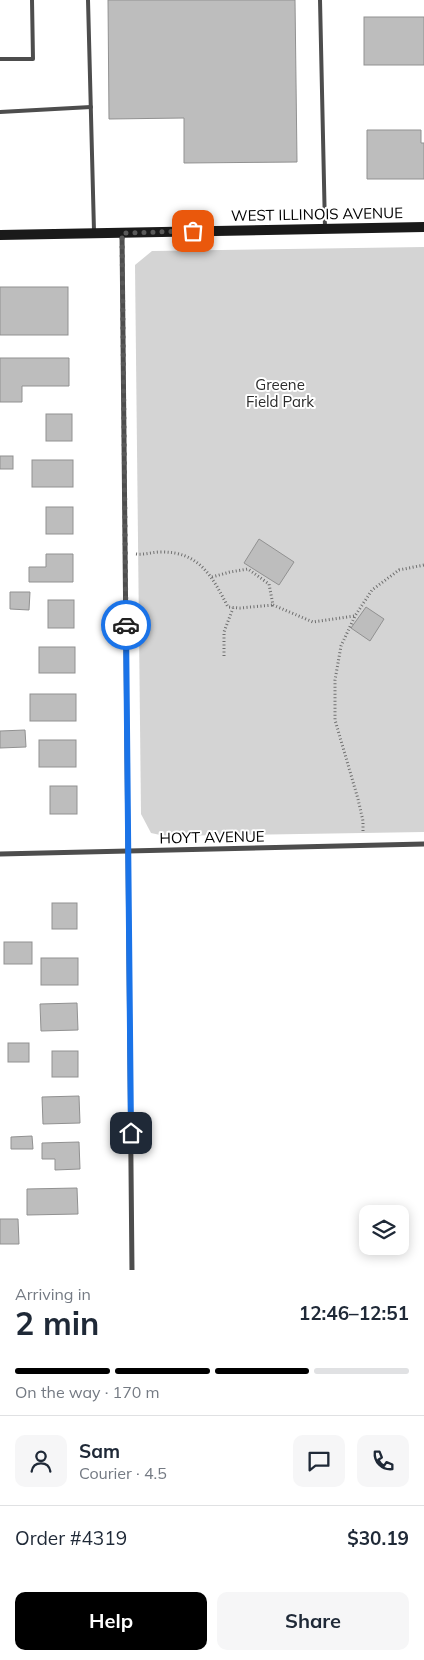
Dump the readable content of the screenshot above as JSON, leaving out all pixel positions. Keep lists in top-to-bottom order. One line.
{"streets":{"main road":["WEST ILLINOIS AVENUE"],"street":["HOYT AVENUE"]},"parks":["Greene Field Park"],"page":{"heading":["2 min","Arriving in","12:46–12:51"],"panel":["Sam","Courier · 4.5","Order #4319","$30.19"],"bar":"On the way · 170 m","buttons":["Help","Share"]}}
